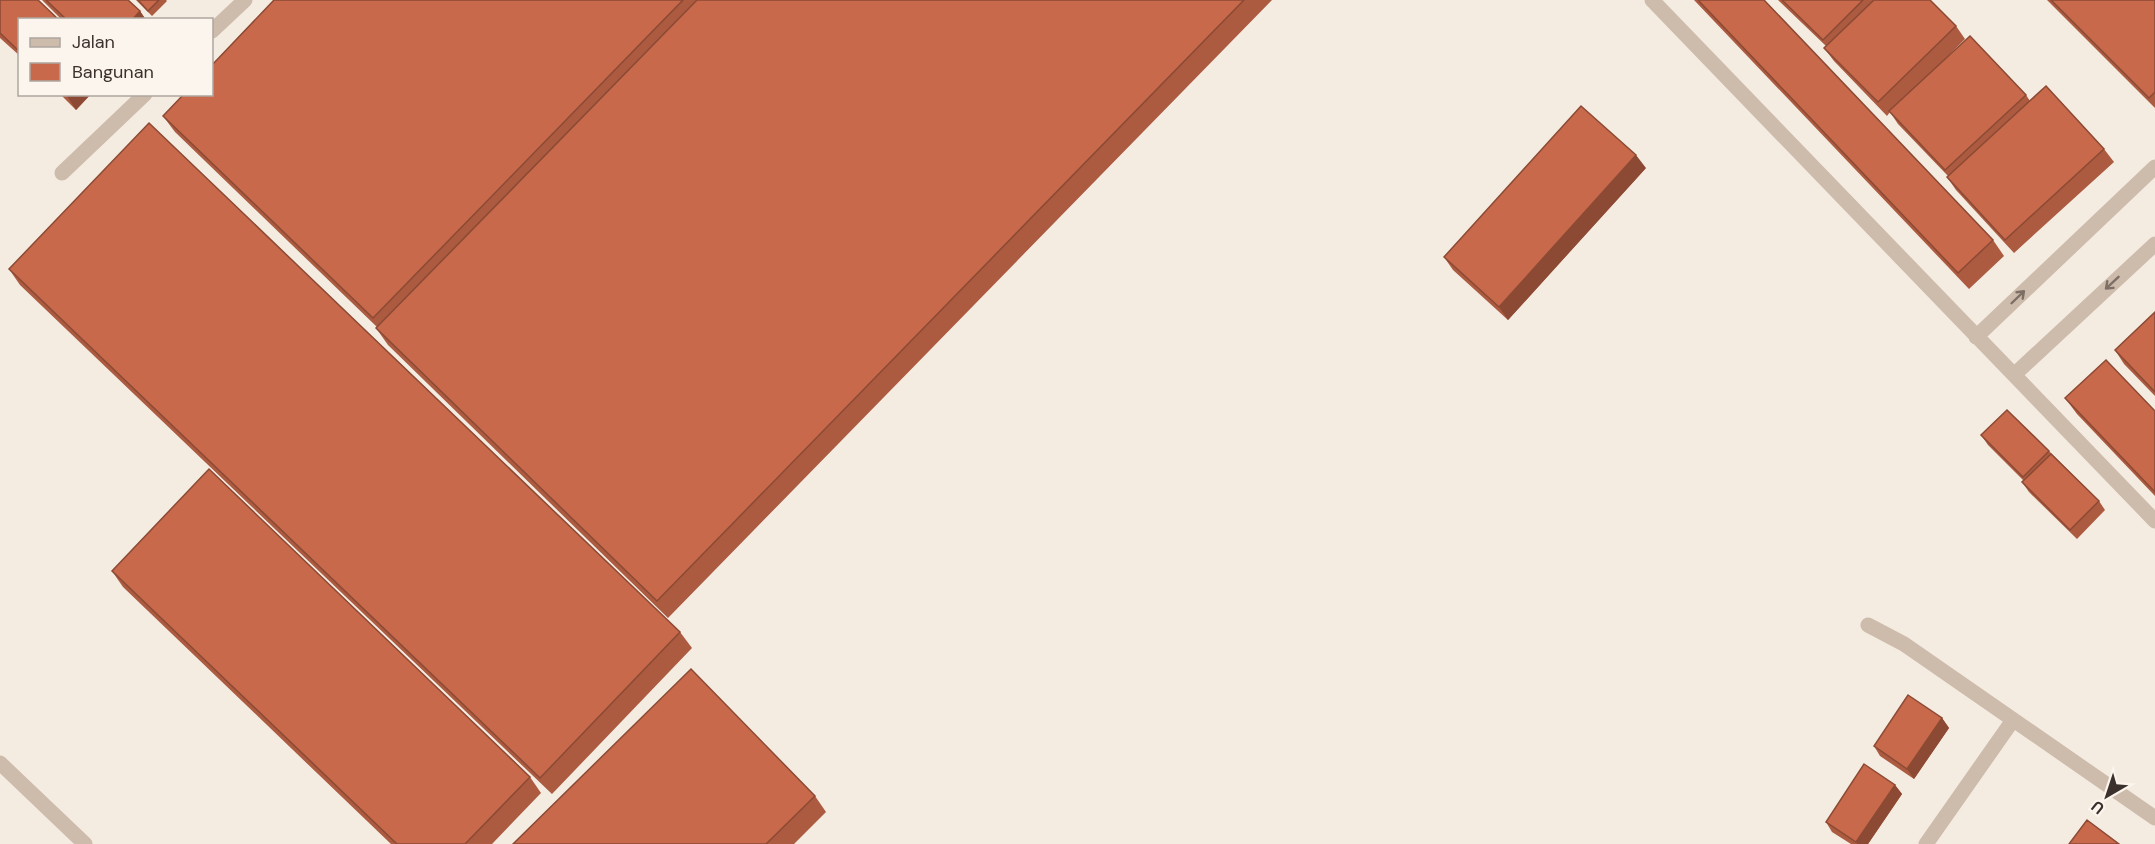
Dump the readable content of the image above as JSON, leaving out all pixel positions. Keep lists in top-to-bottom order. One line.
{"legend":["Jalan","Bangunan"],"north":"bottom left"}
